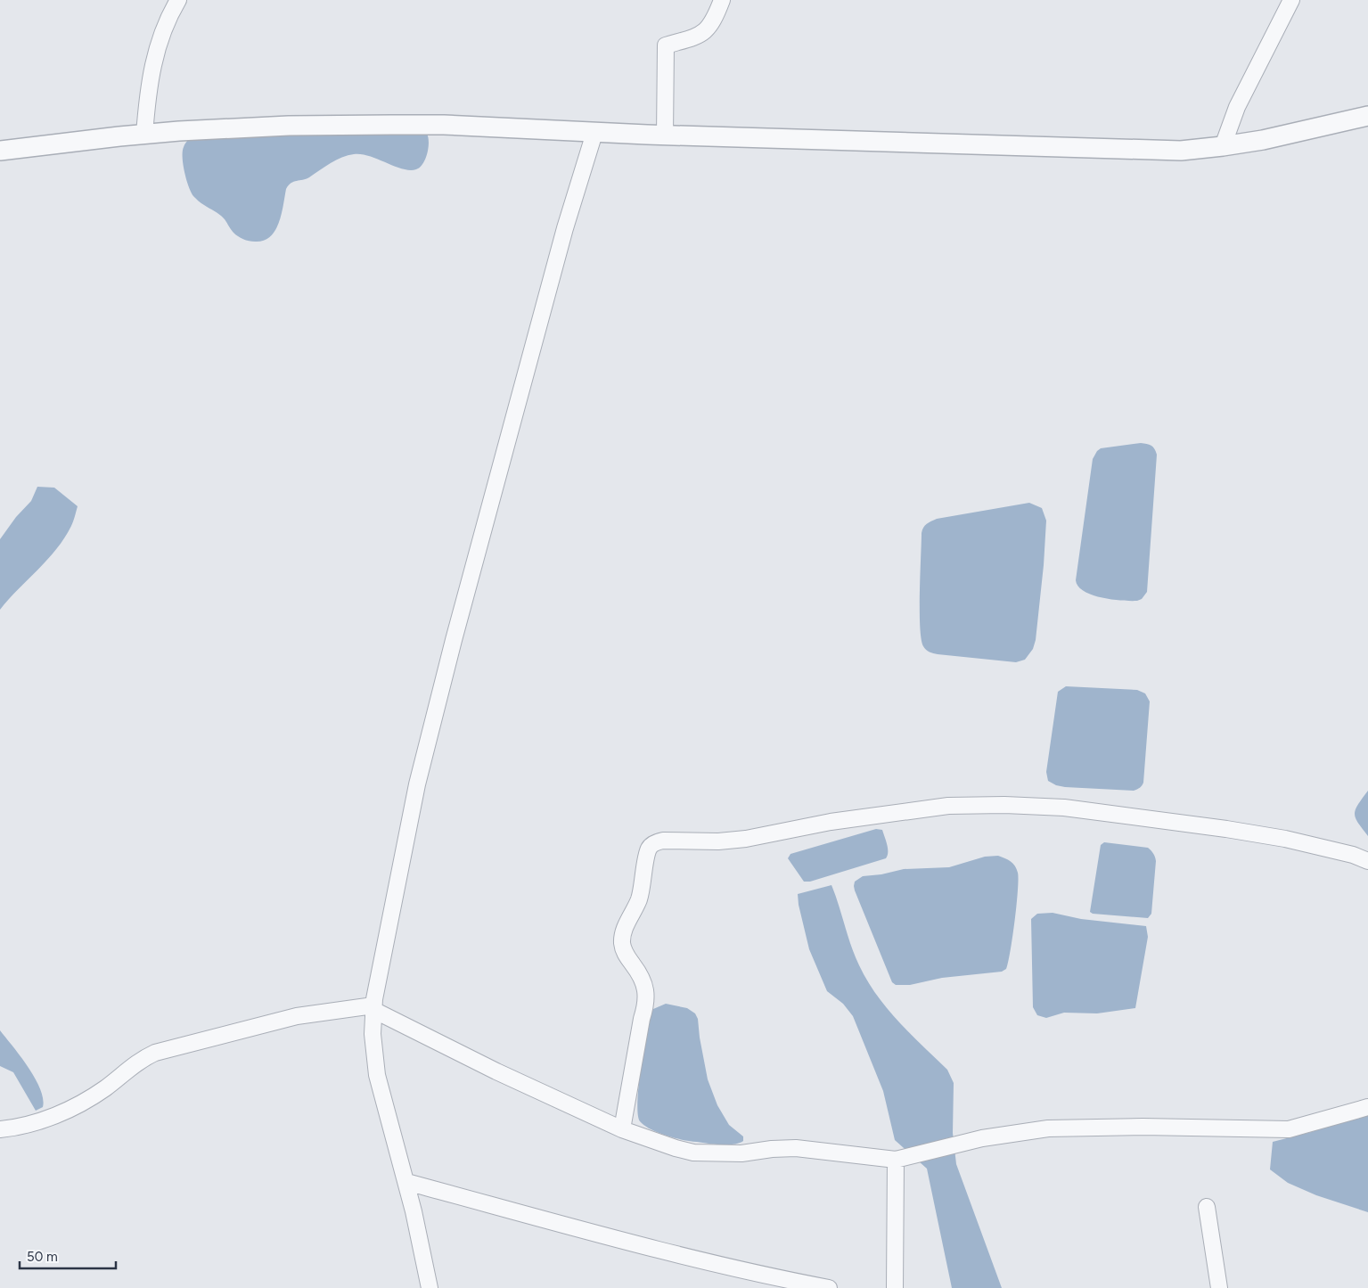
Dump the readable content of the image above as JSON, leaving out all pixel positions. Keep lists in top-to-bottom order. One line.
{"scale_bar":"50 m"}
